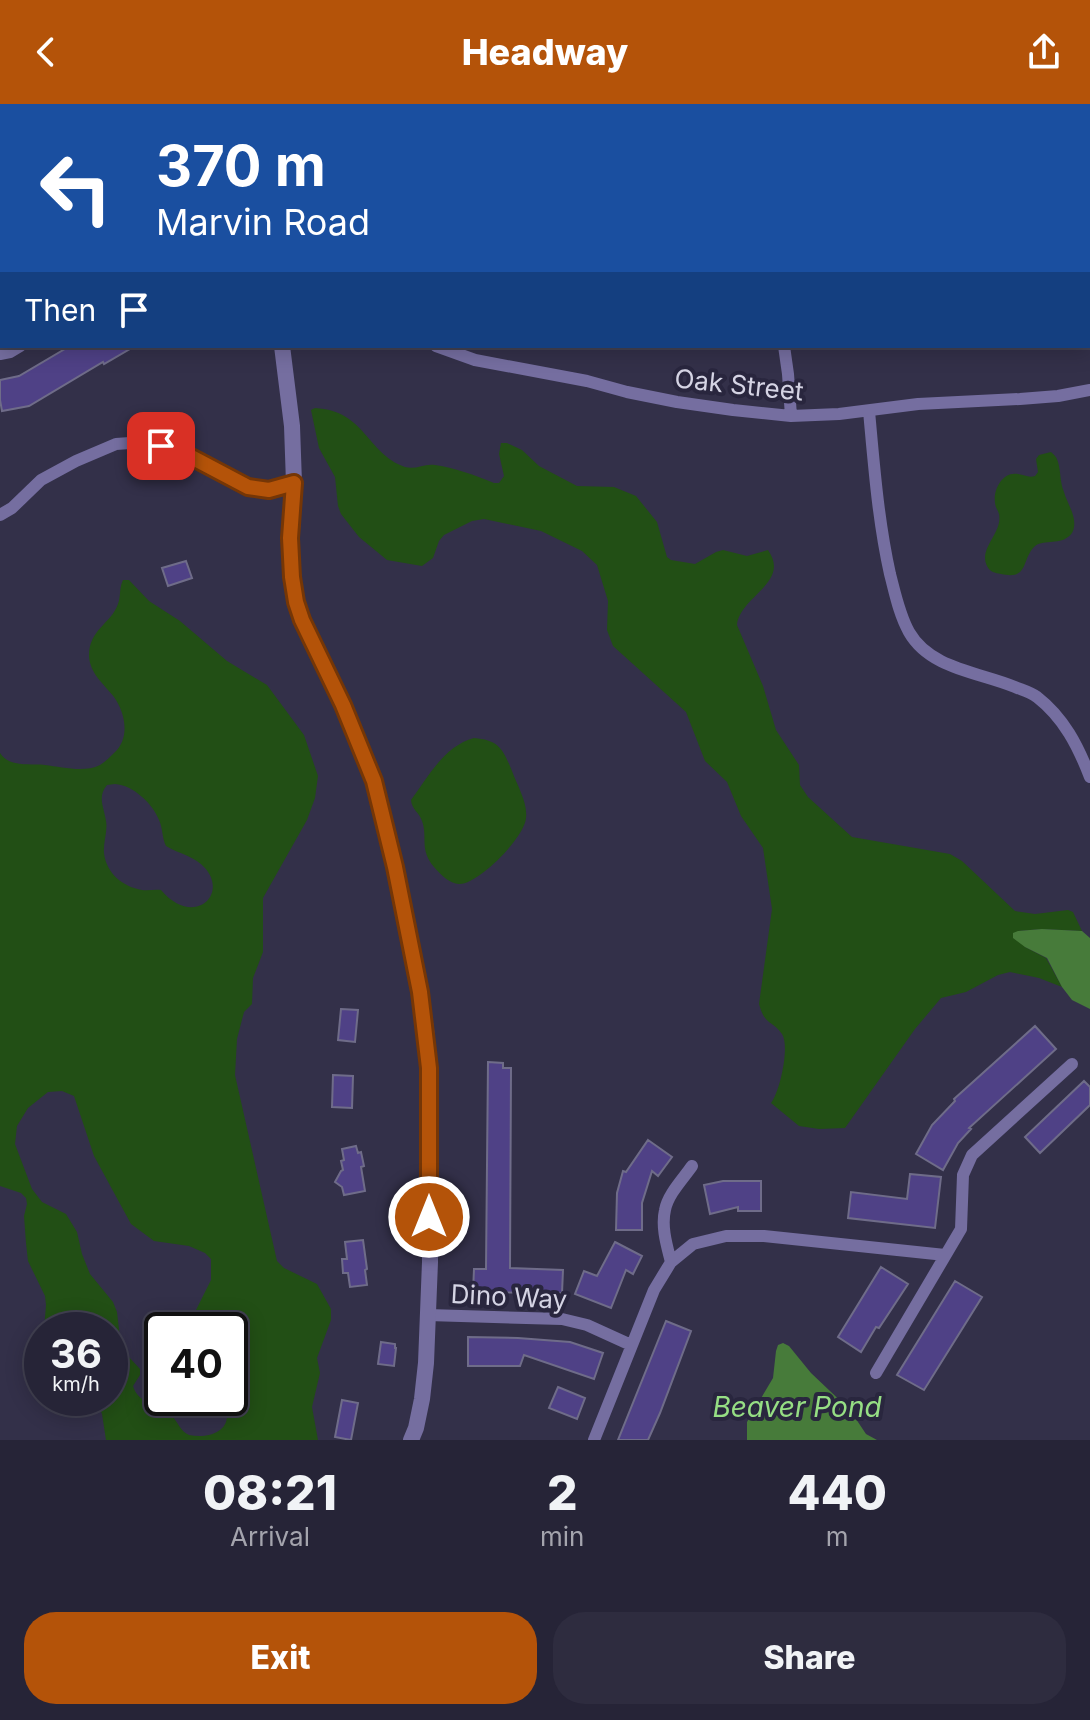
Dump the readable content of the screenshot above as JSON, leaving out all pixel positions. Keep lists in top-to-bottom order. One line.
{"streets":{"street":["Oak Street","Dino Way"]},"water":["Beaver Pond"],"page":{"header":"Headway","turn":["370 m","Marvin Road"],"then":"Then","speed":"36 km/h","limit":"40","eta":["08:21","Arrival","2","min","440","m"],"buttons":["Exit","Share"]}}
